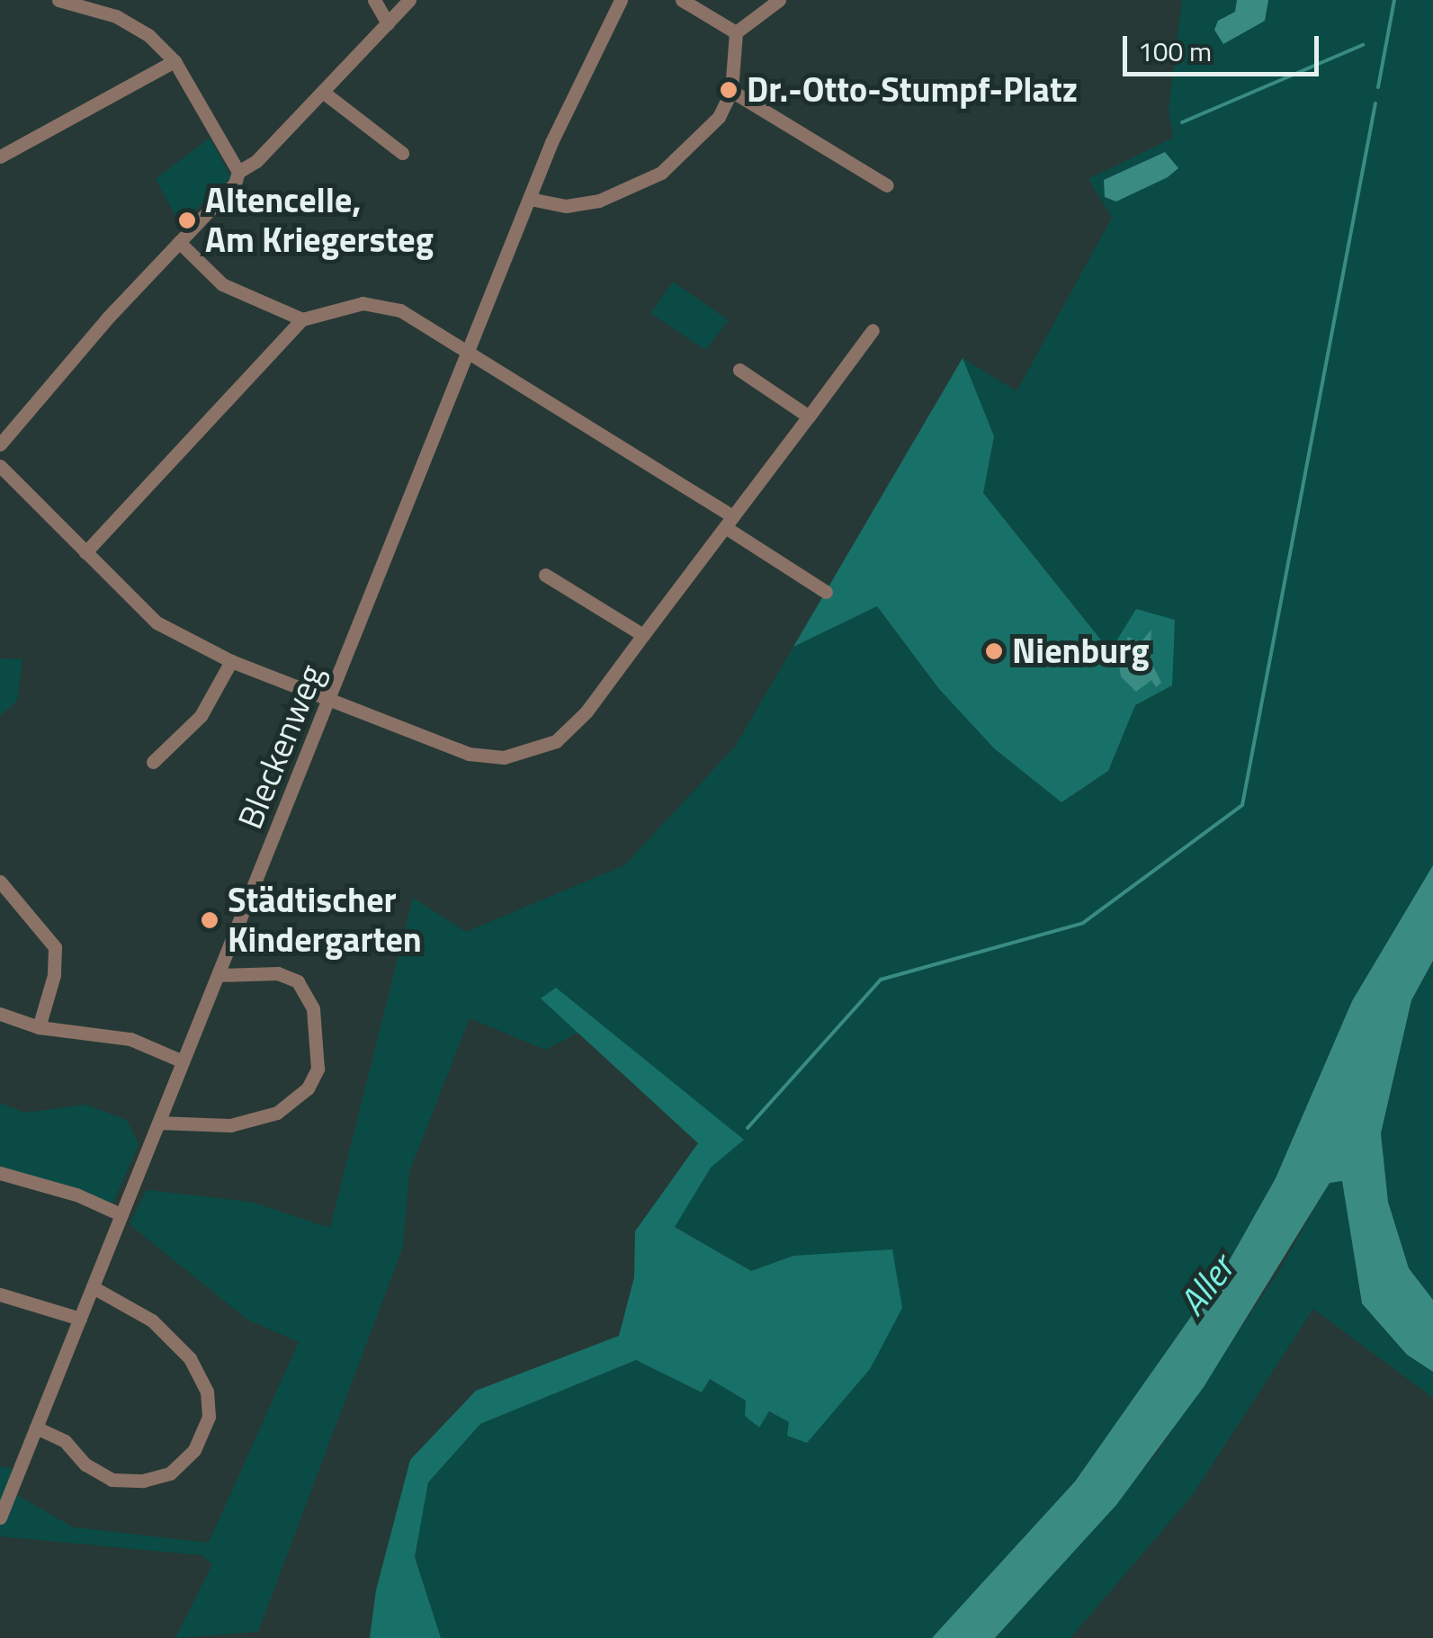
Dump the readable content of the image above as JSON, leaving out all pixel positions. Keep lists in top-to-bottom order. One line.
{"streets":{"street":["Bleckenweg"]},"water":["Aller"],"places":["Dr.-Otto-Stumpf-Platz","Altencelle, Am Kriegersteg","Nienburg","Städtischer Kindergarten"],"scale_bar":"100 m"}
